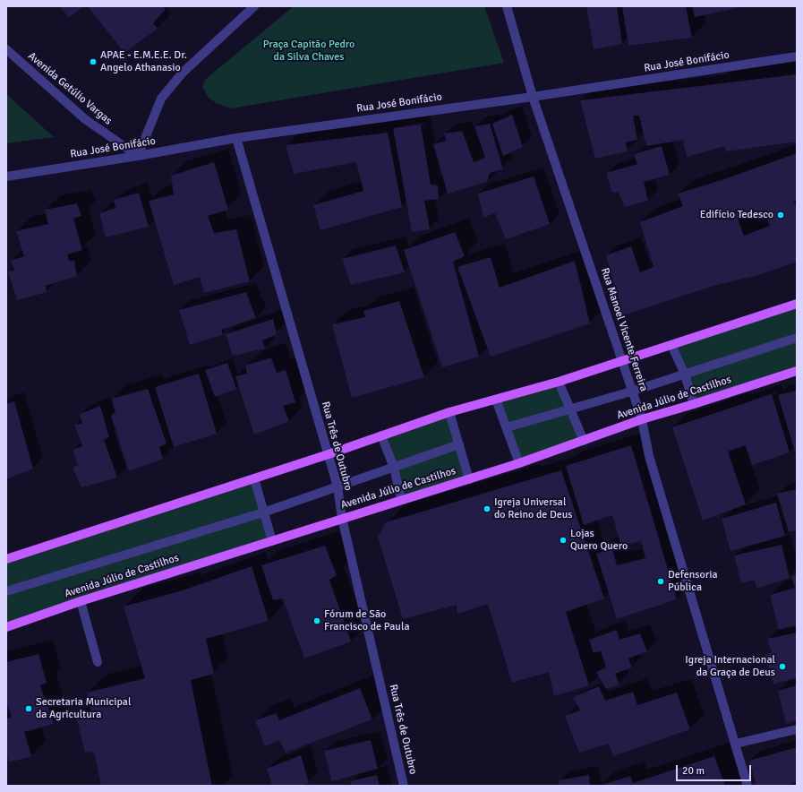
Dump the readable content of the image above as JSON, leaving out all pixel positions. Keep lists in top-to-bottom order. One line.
{"streets":{"main road":["Avenida Júlio de Castilhos"],"street":["Rua José Bonifácio","Avenida Getúlio Vargas","Rua Manoel Vicente Ferreira","Rua Três de Outubro"]},"crossings":[["Rua José Bonifácio","Avenida Getúlio Vargas"],["Rua José Bonifácio","Rua Manoel Vicente Ferreira"],["Rua José Bonifácio","Rua Três de Outubro"],["Rua Manoel Vicente Ferreira","Avenida Júlio de Castilhos"],["Avenida Júlio de Castilhos","Rua Três de Outubro"]],"parks":["Praça Capitão Pedro da Silva Chaves"],"places":["APAE - E.M.E.E. Dr. Angelo Athanasio","Edifício Tedesco","Igreja Universal do Reino de Deus","Lojas Quero Quero","Defensoria Pública","Fórum de São Francisco de Paula","Igreja Internacional da Graça de Deus","Secretaria Municipal da Agricultura"],"scale_bar":"20 m"}
